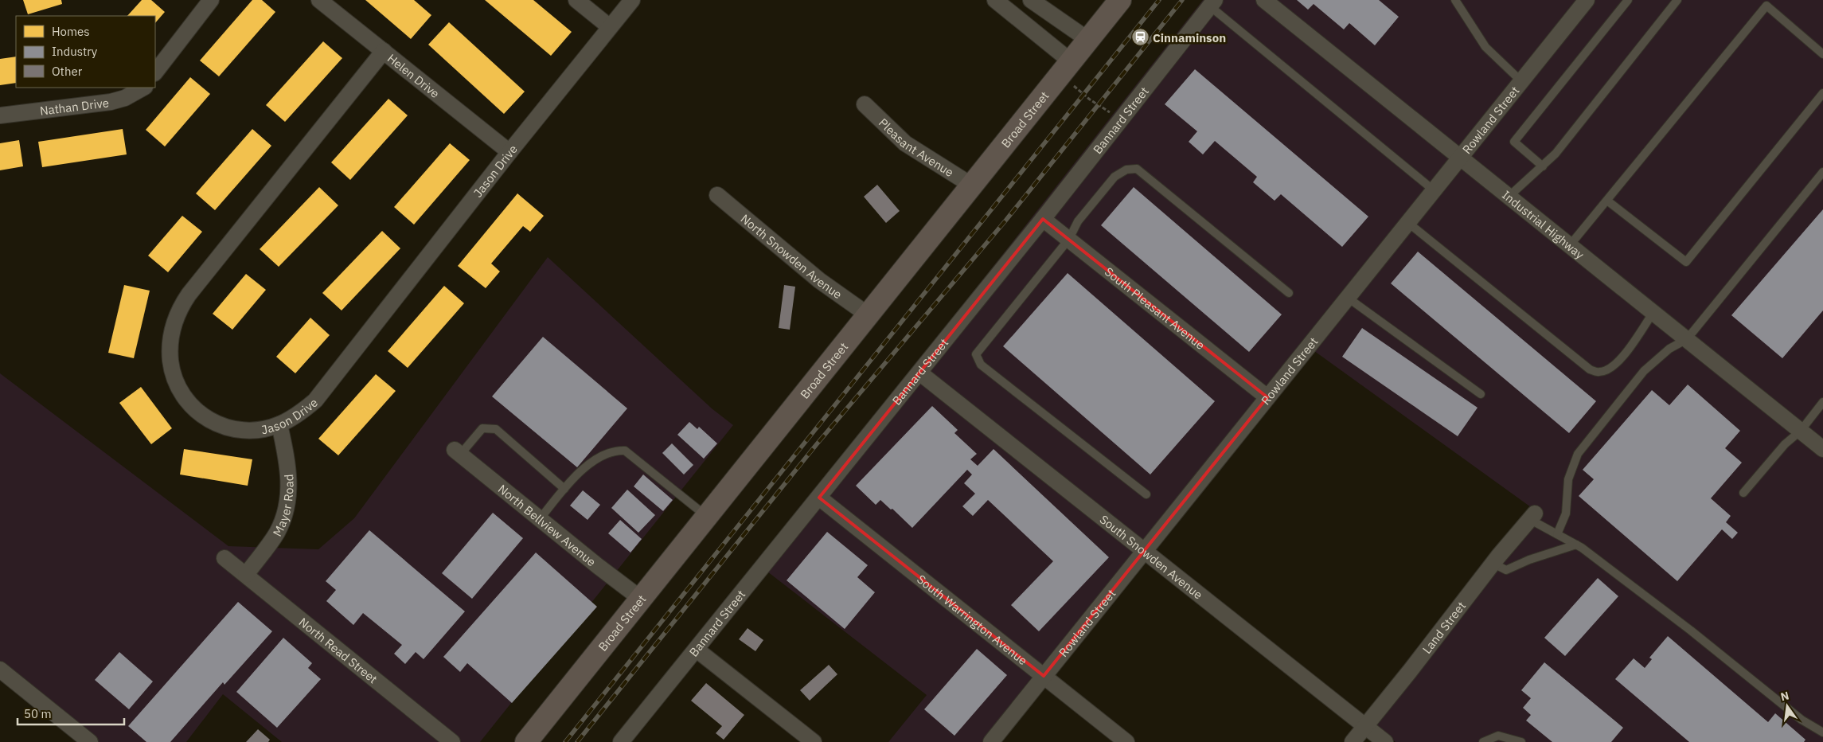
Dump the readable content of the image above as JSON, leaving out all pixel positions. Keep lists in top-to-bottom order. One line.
{"streets":{"main road":["Broad Street"],"street":["Helen Drive","Nathan Drive","Rowland Street","Bannard Street","Pleasant Avenue","Jason Drive","Industrial Highway","North Snowden Avenue","South Pleasant Avenue","Mayer Road","North Bellview Avenue","South Snowden Avenue","South Warrington Avenue","Land Street","North Read Street"]},"crossings":[["Helen Drive","Jason Drive"],["Broad Street","Pleasant Avenue"],["Broad Street","North Snowden Avenue"],["Broad Street","North Bellview Avenue"],["Rowland Street","Industrial Highway"],["Rowland Street","South Pleasant Avenue"],["Rowland Street","South Snowden Avenue"],["Rowland Street","South Warrington Avenue"],["Bannard Street","South Pleasant Avenue"],["Bannard Street","South Snowden Avenue"],["Bannard Street","South Warrington Avenue"],["Jason Drive","Mayer Road"],["Mayer Road","North Read Street"],["South Snowden Avenue","Land Street"]],"places":{"station":["Cinnaminson"]},"legend":["Homes","Industry","Other"],"scale_bar":"50 m","north":"top"}
